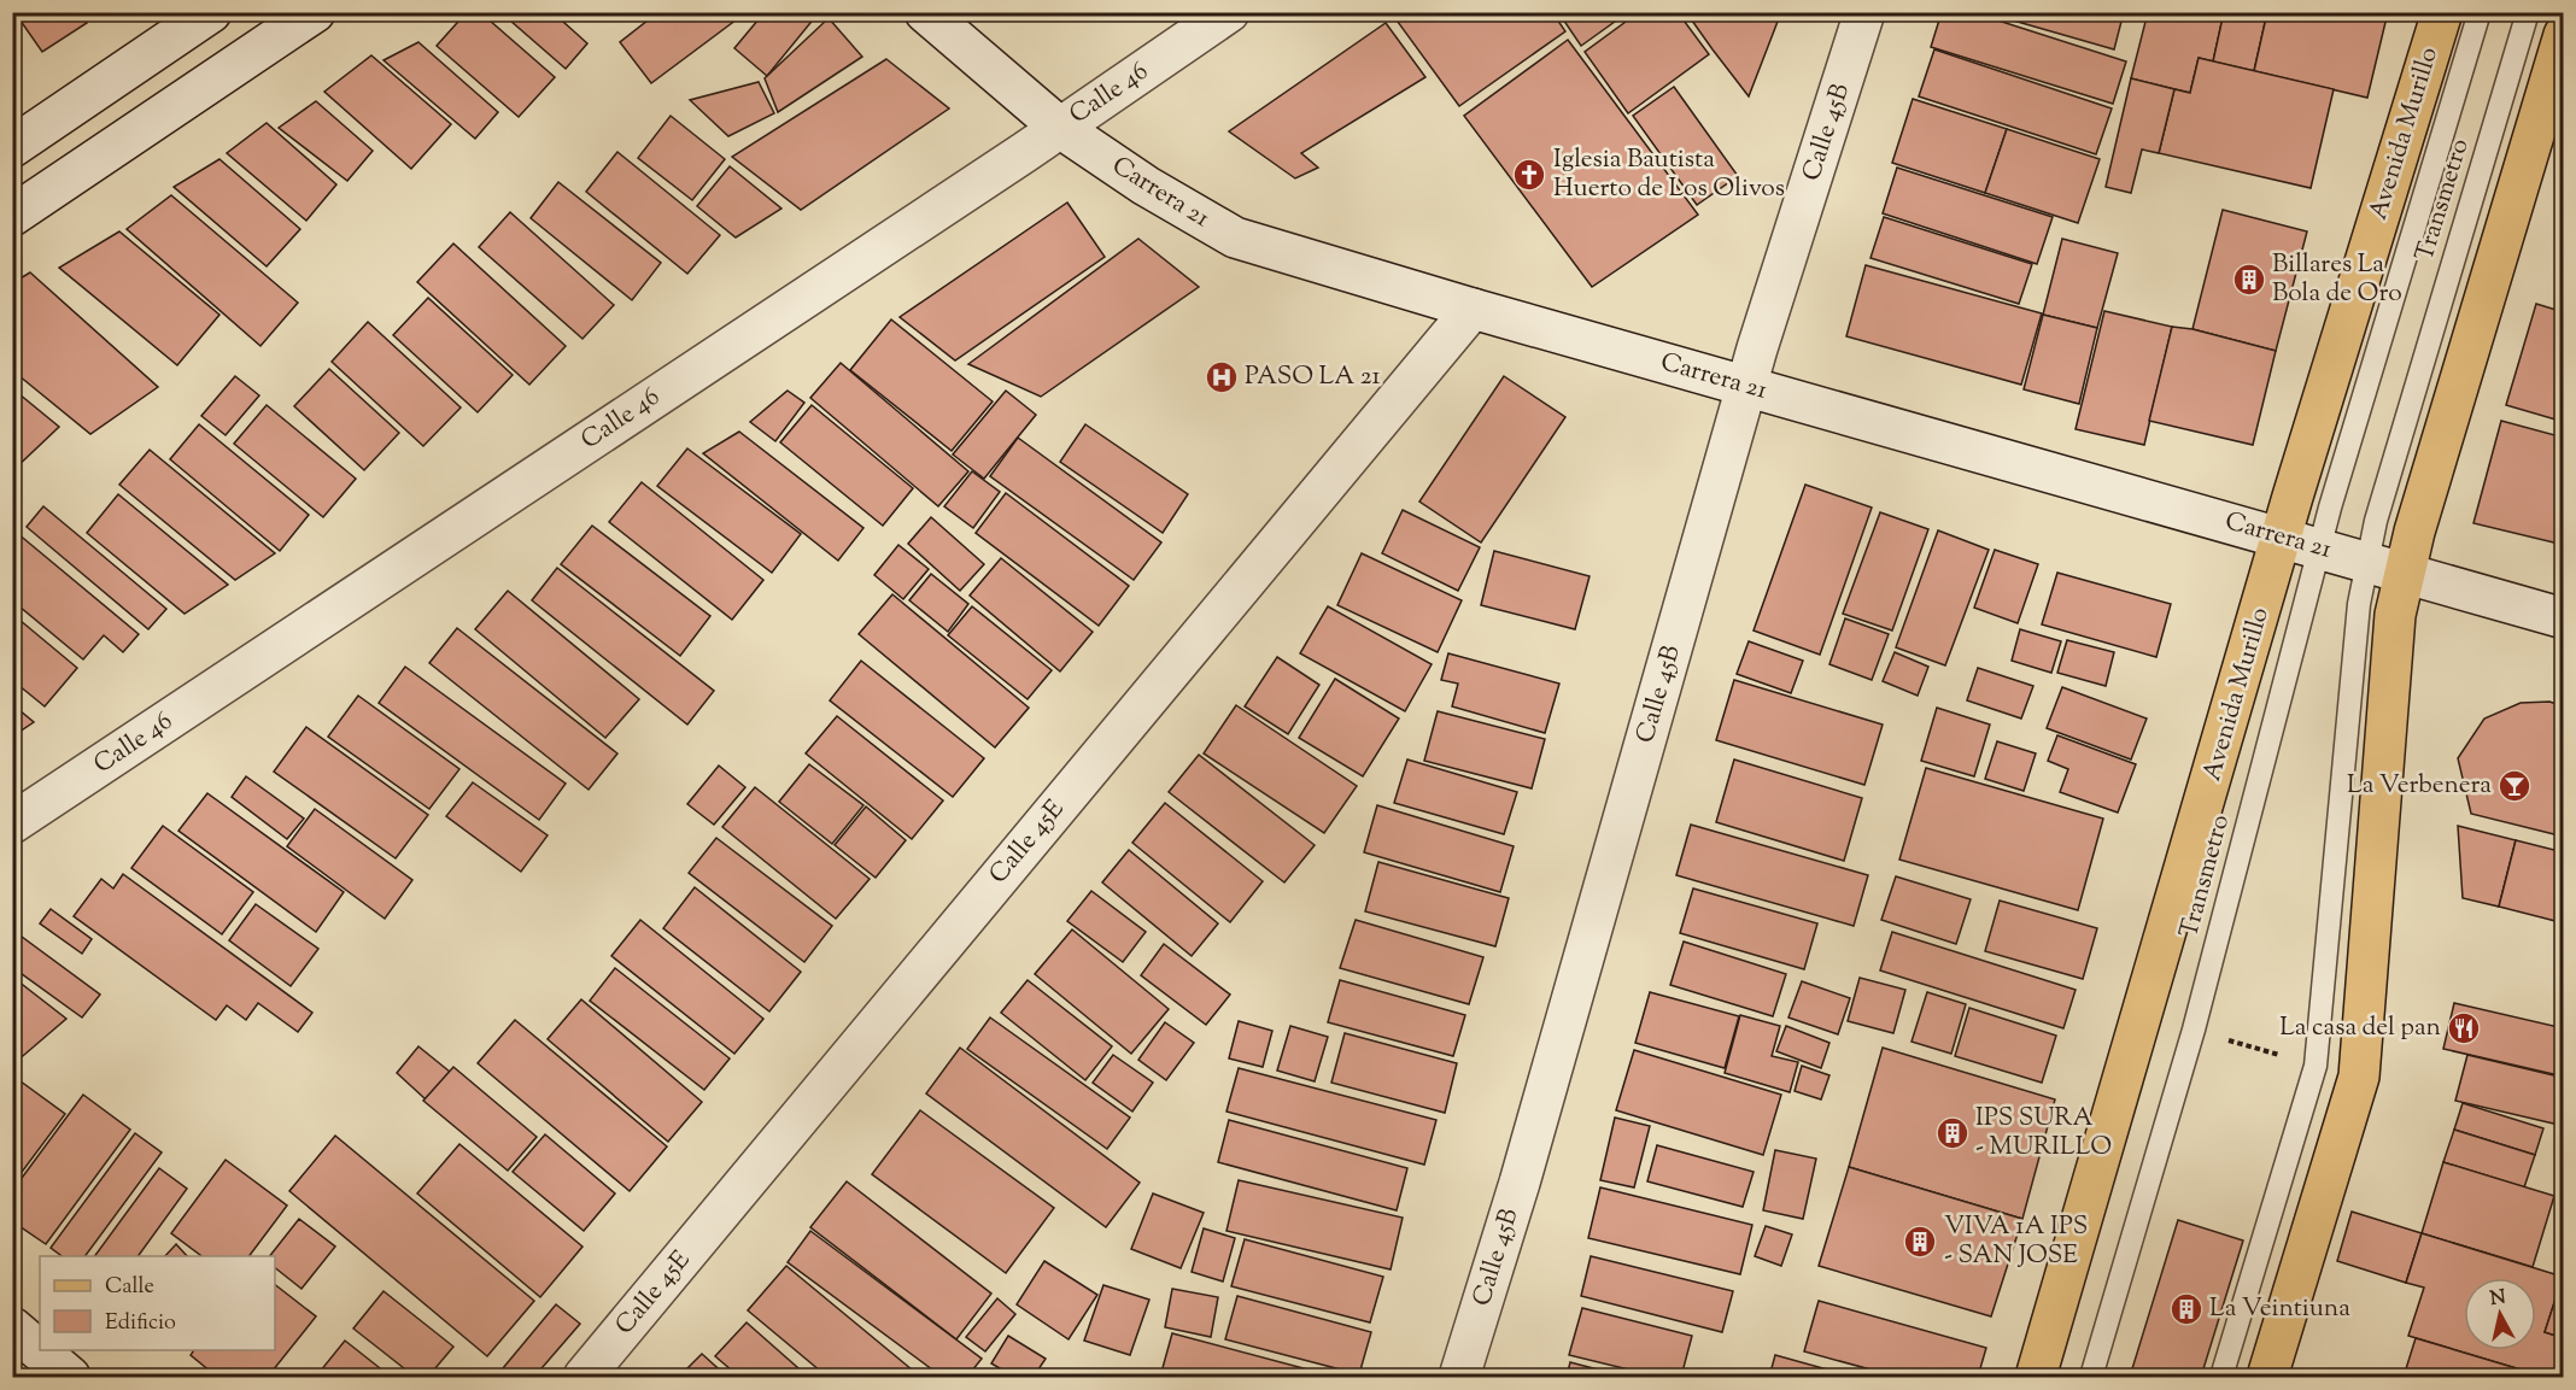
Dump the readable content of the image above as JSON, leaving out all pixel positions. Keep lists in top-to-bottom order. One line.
{"streets":{"main road":["Avenida Murillo"],"street":["Calle 46","Calle 45B","Carrera 21","Calle 45E"],"lane":["Transmetro"]},"crossings":[["Calle 46","Carrera 21"],["Calle 45B","Carrera 21"],["Avenida Murillo","Carrera 21"],["Carrera 21","Transmetro"],["Carrera 21","Calle 45E"]],"places":{"church":["Iglesia Bautista Huerto de Los Olivos"],"building":["Billares La Bola de Oro","IPS SURA - MURILLO","VIVA 1A IPS - SAN JOSE","La Veintiuna"],"hospital":["PASO LA 21"],"bar":["La Verbenera"],"restaurant":["La casa del pan"]},"legend":["Calle","Edificio"],"north":"top"}
